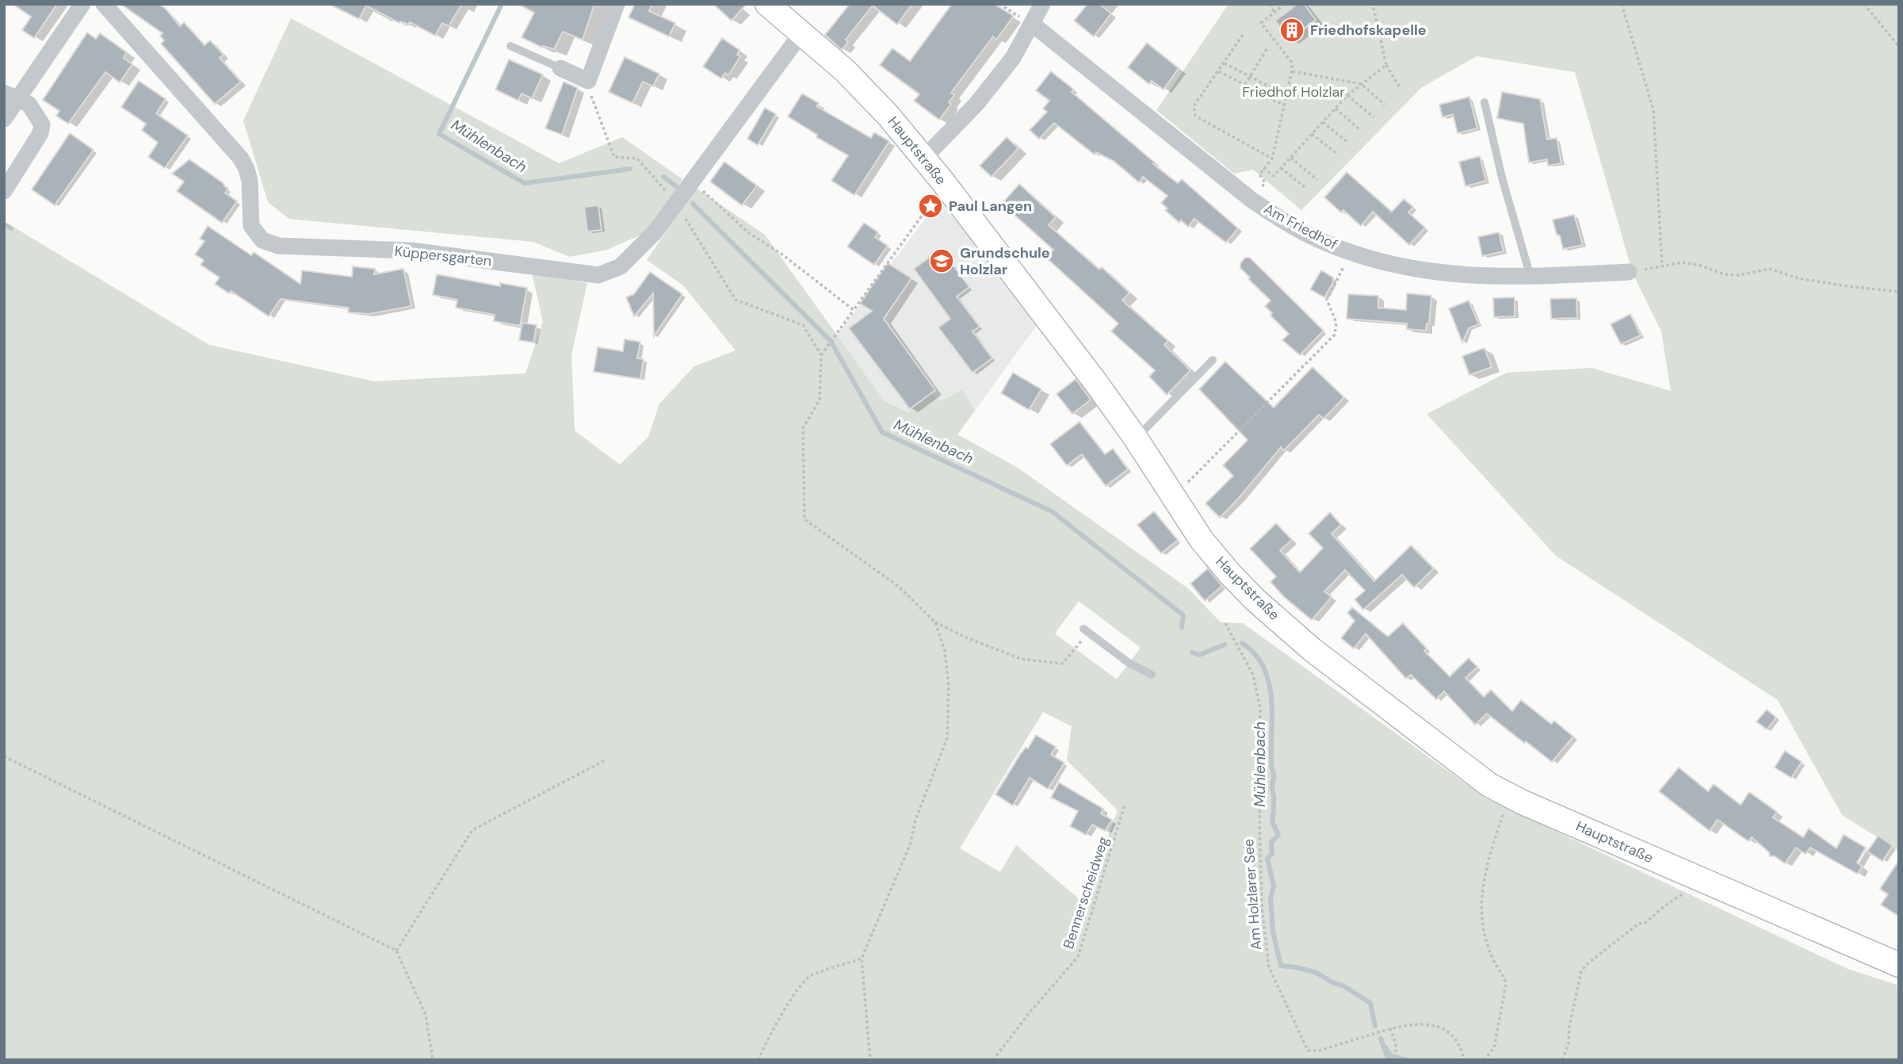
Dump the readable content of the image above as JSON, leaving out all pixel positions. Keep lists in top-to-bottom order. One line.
{"streets":{"main road":["Hauptstraße"],"street":["Am Friedhof","Küppersgarten"],"path":["Bennerscheidweg","Am Holzlarer See"]},"crossings":[["Hauptstraße","Küppersgarten"]],"water":["Mühlenbach"],"parks":["Friedhof Holzlar"],"places":{"building":["Friedhofskapelle"],"place":["Paul Langen"],"school or university":["Grundschule Holzlar"]}}
